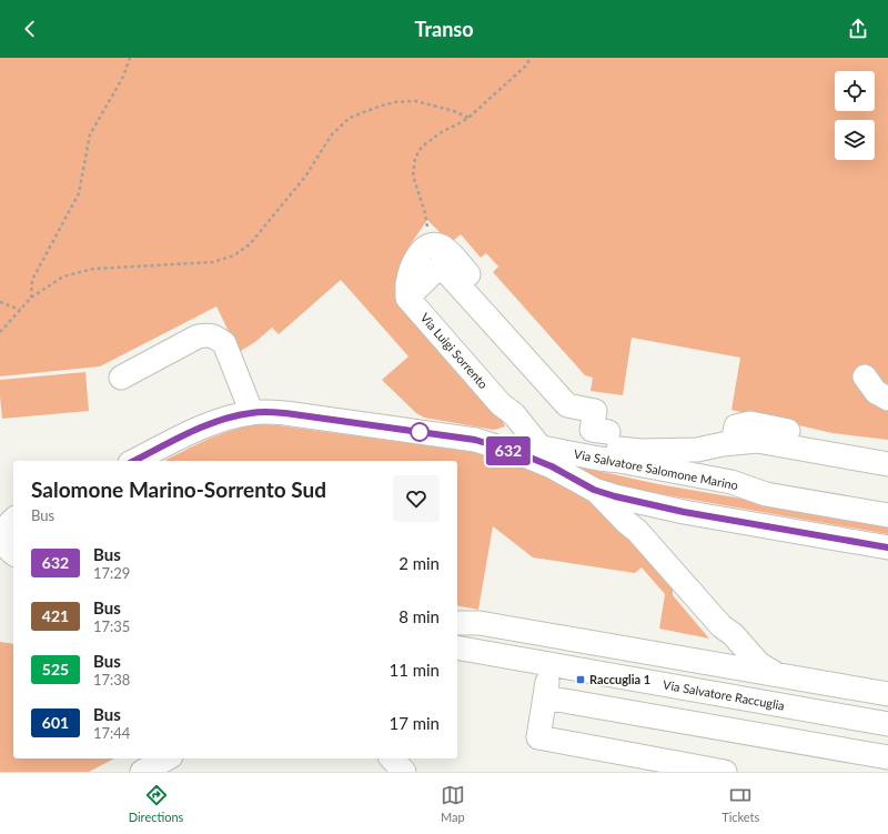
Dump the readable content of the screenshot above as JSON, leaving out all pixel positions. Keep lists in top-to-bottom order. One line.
{"streets":{"street":["Via Luigi Sorrento","Via Salvatore Salomone Marino","Via Salvatore Raccuglia"]},"crossings":[["Via Luigi Sorrento","Via Salvatore Salomone Marino"]],"places":{"transit":["Raccuglia 1"]},"lines":["bus line 632"],"page":{"header":"Transo","on_map":"632","heading":["Salomone Marino-Sorrento Sud","Bus"],"list":[{"mark":"632","name":"Bus","note":"17:29","value":"2 min"},{"mark":"421","name":"Bus","note":"17:35","value":"8 min"},{"mark":"525","name":"Bus","note":"17:38","value":"11 min"},{"mark":"601","name":"Bus","note":"17:44","value":"17 min"}],"tabs":["Directions","Map","Tickets"]}}
